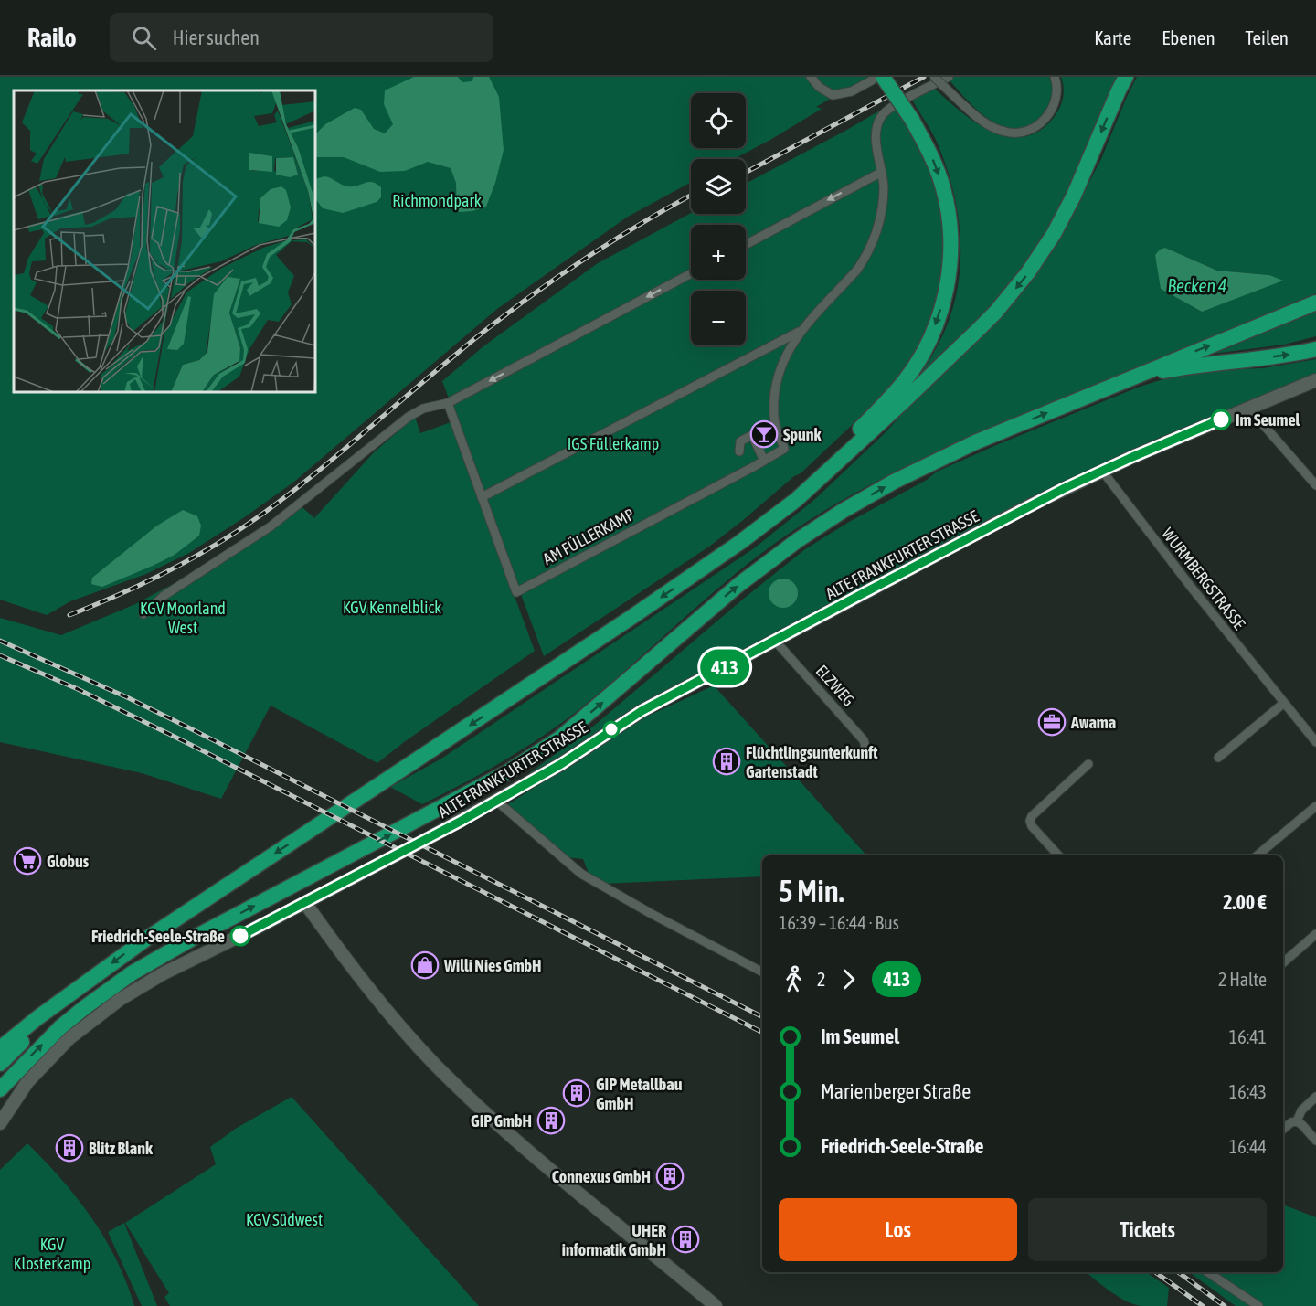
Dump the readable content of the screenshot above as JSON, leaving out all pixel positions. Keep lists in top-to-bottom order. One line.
{"streets":{"street":["AM FÜLLERKAMP","ALTE FRANKFURTER STRASSE","WURMBERGSTRASSE","ELZWEG"]},"crossings":[["ALTE FRANKFURTER STRASSE","WURMBERGSTRASSE"],["ALTE FRANKFURTER STRASSE","ELZWEG"]],"water":["Becken 4"],"parks":["Richmondpark","IGS Füllerkamp","KGV Kennelblick","KGV Moorland West","KGV Südwest","KGV Klosterkamp"],"places":{"other":["Im Seumel","Friedrich-Seele-Straße"],"bar":["Spunk"],"office":["Awama"],"building":["Flüchtlingsunterkunft Gartenstadt","GIP Metallbau GmbH","GIP GmbH","Blitz Blank","Connexus GmbH","UHER informatik GmbH"],"supermarket":["Globus"],"shop":["Willi Nies GmbH"]},"lines":["bus line 413"],"page":{"header":"Railo","search":"Hier suchen","nav":["Karte","Ebenen","Teilen"],"on_map":"413","map_buttons":["+","−"],"heading":["5 Min.","16:39 – 16:44 · Bus","2.00 €"],"legs":["2","413","2 Halte"],"list":[{"name":"Im Seumel","value":"16:41"},{"name":"Marienberger Straße","value":"16:43"},{"name":"Friedrich-Seele-Straße","value":"16:44"}],"buttons":["Los","Tickets"]}}
